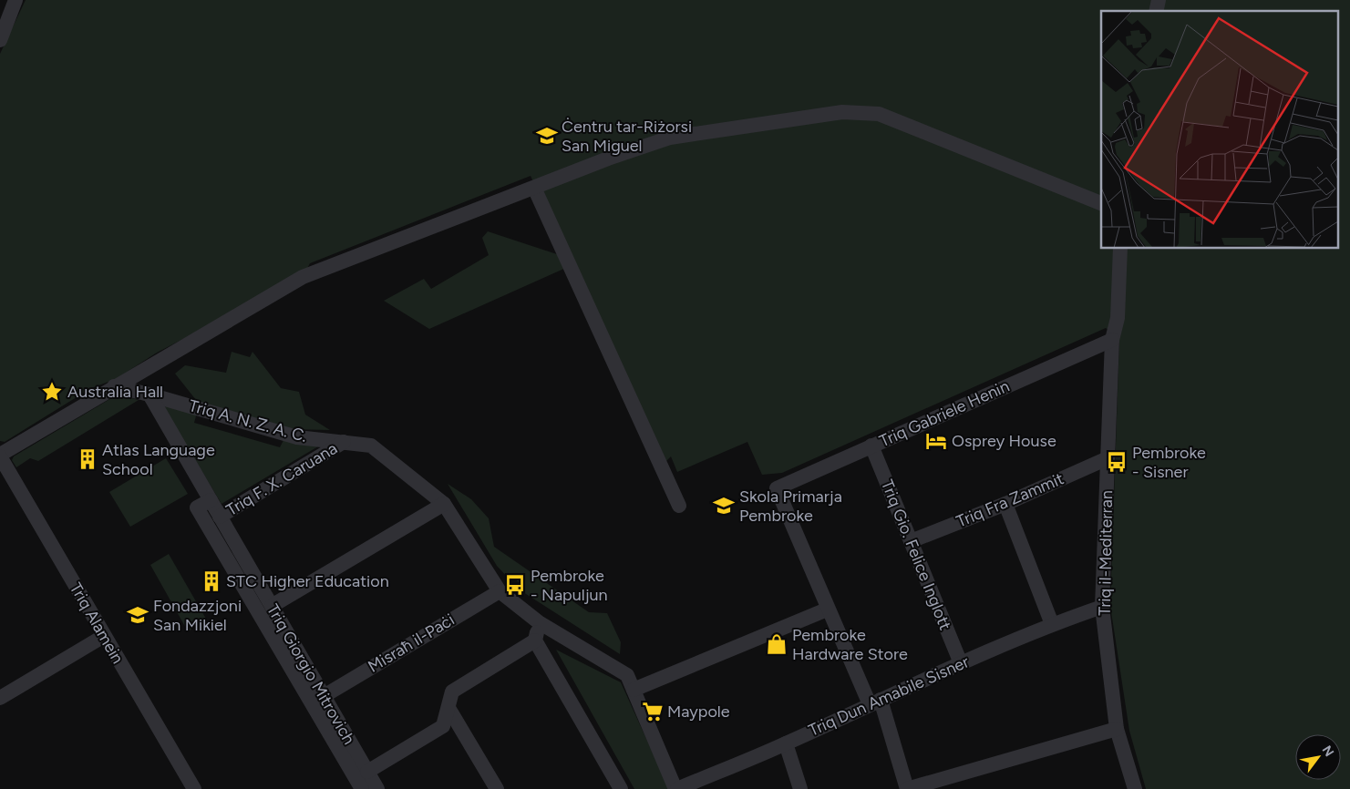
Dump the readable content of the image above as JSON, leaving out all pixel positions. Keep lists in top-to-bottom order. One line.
{"streets":{"street":["Triq Gabriele Henin","Triq A. N. Z. A. C.","Triq F. X. Caruana","Triq Fra Zammit","Triq il-Mediterran","Triq Gio. Felice Inglott","Triq Alamein","Misraħ il-Paċi","Triq Giorgio Mitrovich","Triq Dun Amabile Sisner"]},"crossings":[["Triq Gabriele Henin","Triq il-Mediterran"],["Triq Gabriele Henin","Triq Gio. Felice Inglott"],["Triq A. N. Z. A. C.","Triq F. X. Caruana"],["Triq A. N. Z. A. C.","Misraħ il-Paċi"],["Triq A. N. Z. A. C.","Triq Giorgio Mitrovich"],["Triq A. N. Z. A. C.","Triq Dun Amabile Sisner"],["Triq F. X. Caruana","Triq Giorgio Mitrovich"],["Triq Fra Zammit","Triq il-Mediterran"],["Triq Fra Zammit","Triq Gio. Felice Inglott"],["Triq il-Mediterran","Triq Dun Amabile Sisner"],["Triq Gio. Felice Inglott","Triq Dun Amabile Sisner"],["Misraħ il-Paċi","Triq Giorgio Mitrovich"]],"places":{"school or university":["Ċentru tar-Riżorsi San Miguel","Skola Primarja Pembroke","Fondazzjoni San Mikiel"],"place":["Australia Hall"],"hotel":["Osprey House"],"building":["Atlas Language School","STC Higher Education"],"bus stop":["Pembroke - Sisner","Pembroke - Napuljun"],"shop":["Pembroke Hardware Store"],"supermarket":["Maypole"]},"north":"top right"}
